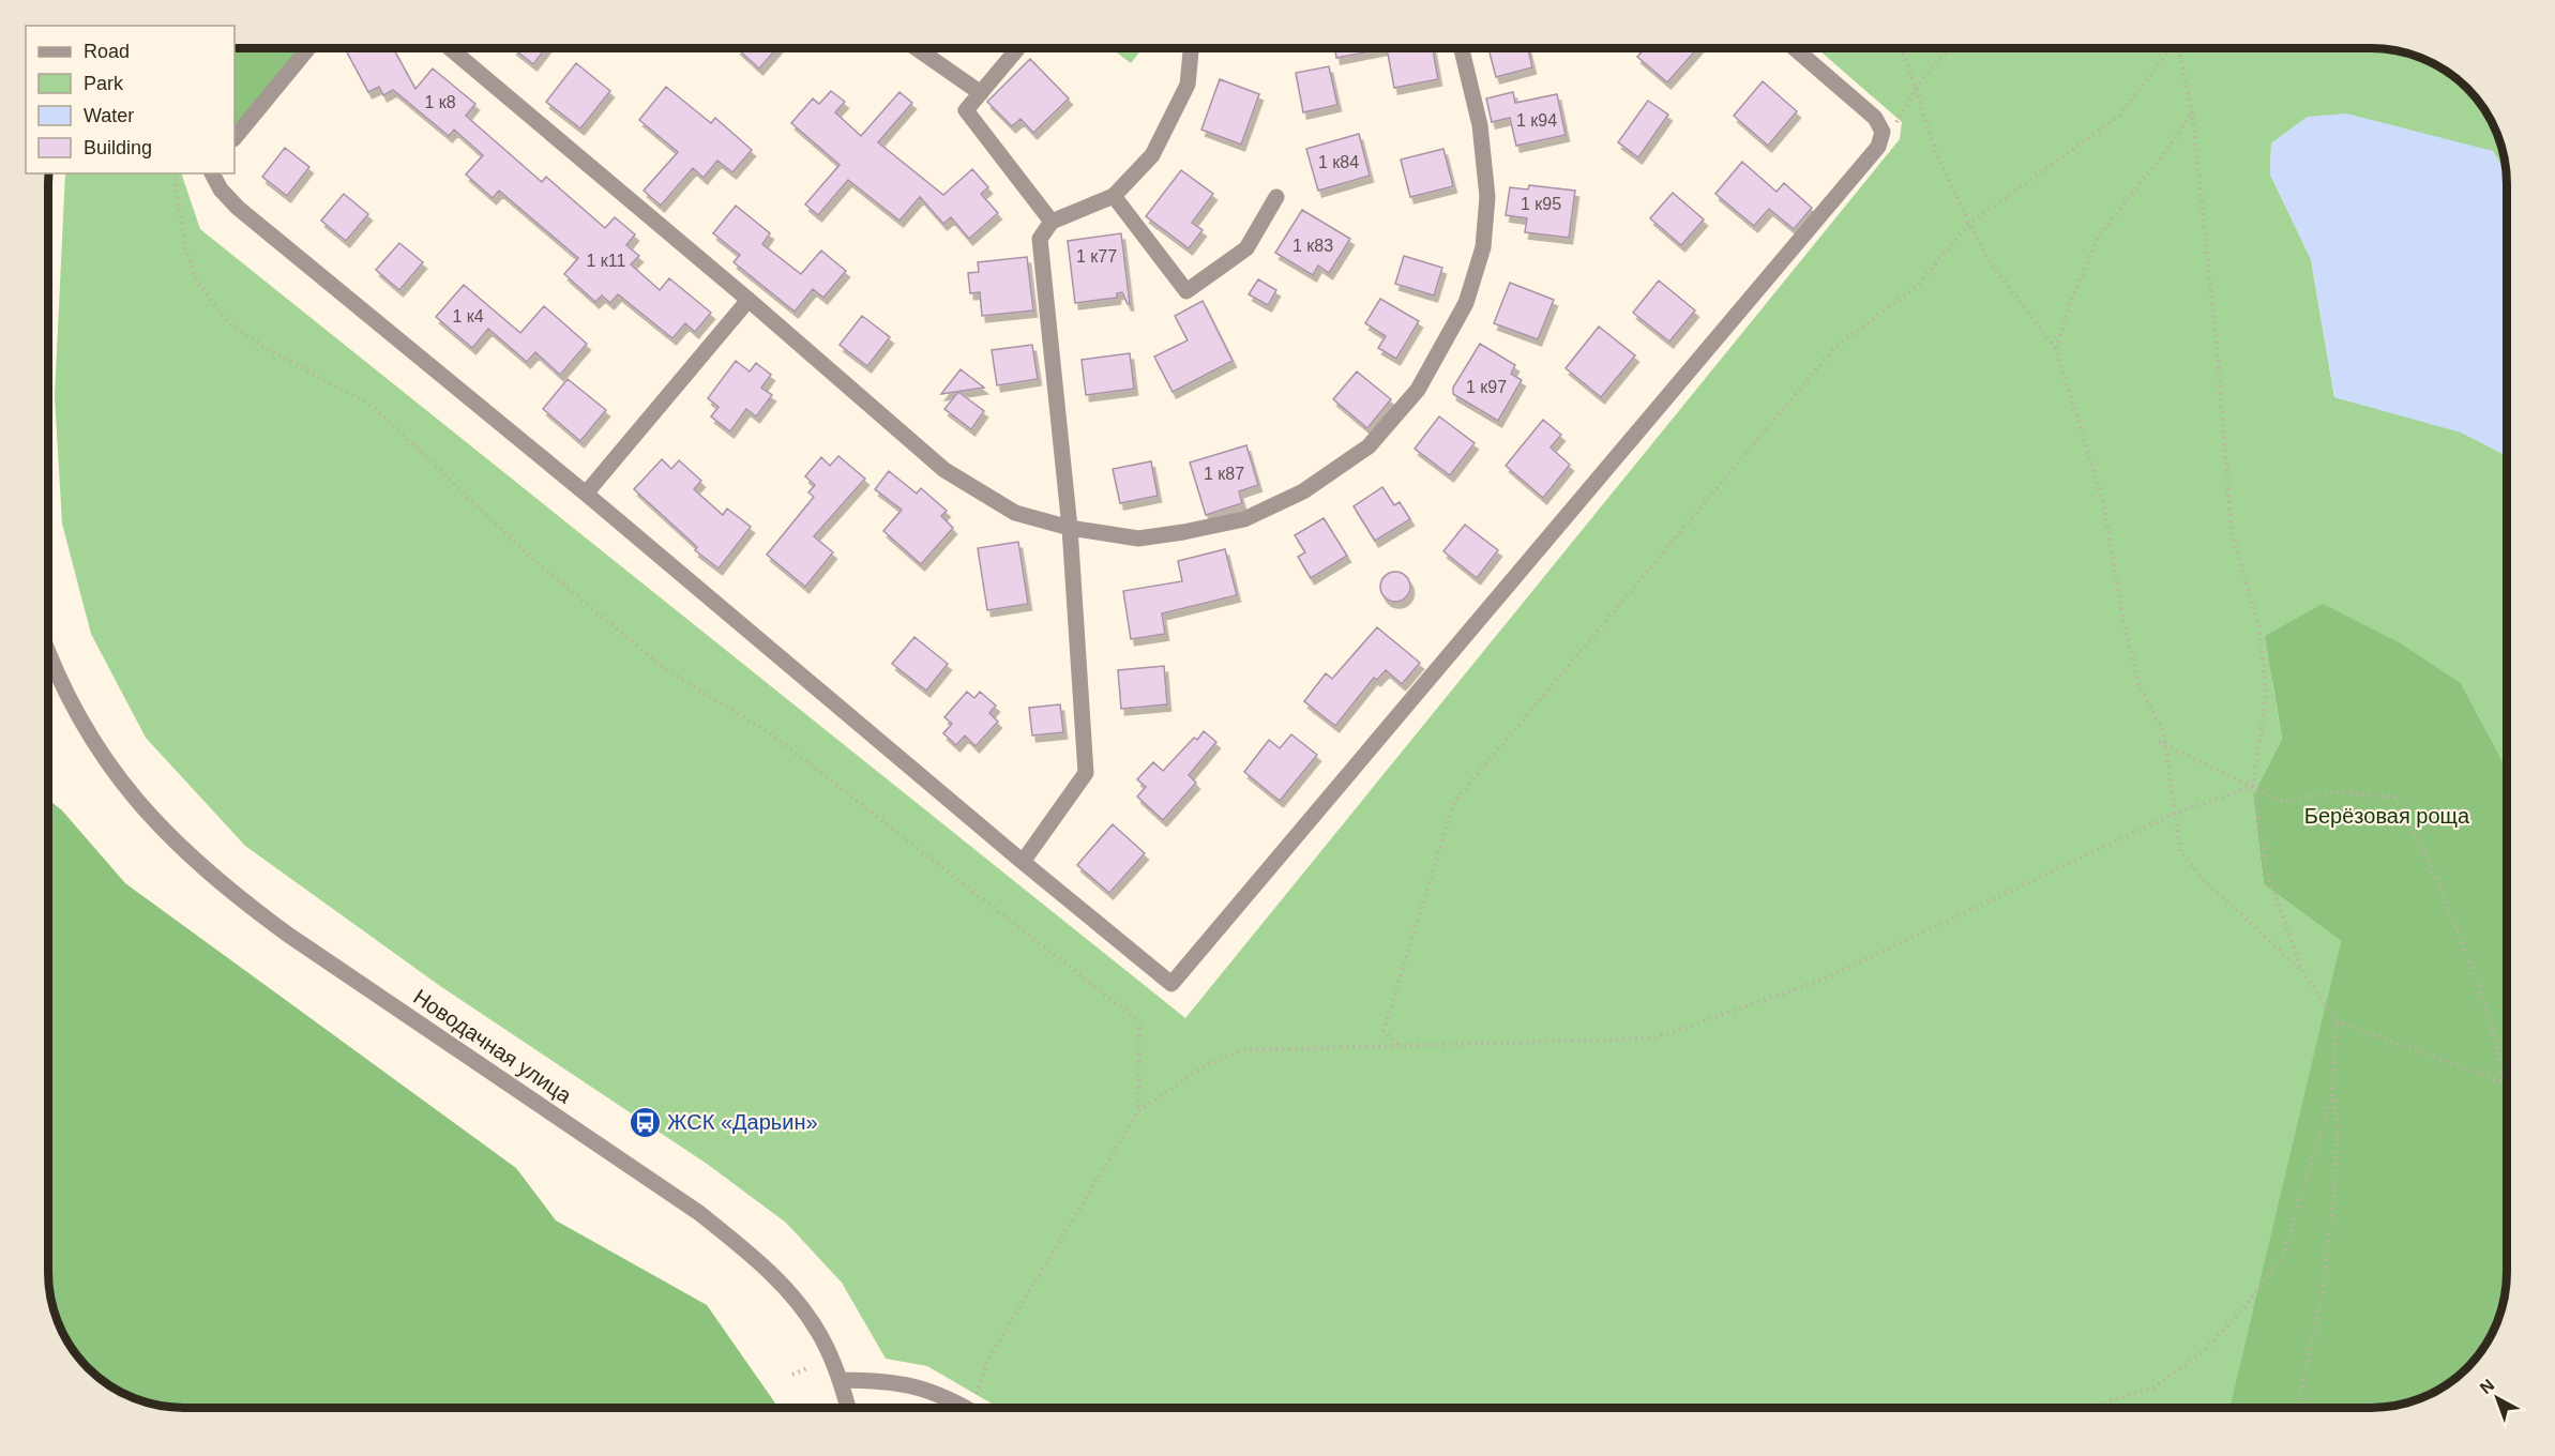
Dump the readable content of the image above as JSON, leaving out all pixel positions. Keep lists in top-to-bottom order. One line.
{"streets":{"street":["Новодачная улица"]},"parks":["Берёзовая роща"],"places":{"bus stop":["ЖСК «Дарьин»"]},"house_numbers":["1 к8","1 к94","1 к84","1 к95","1 к83","1 к77","1 к11","1 к4","1 к97","1 к87"],"legend":["Road","Park","Water","Building"],"north":"top left"}
